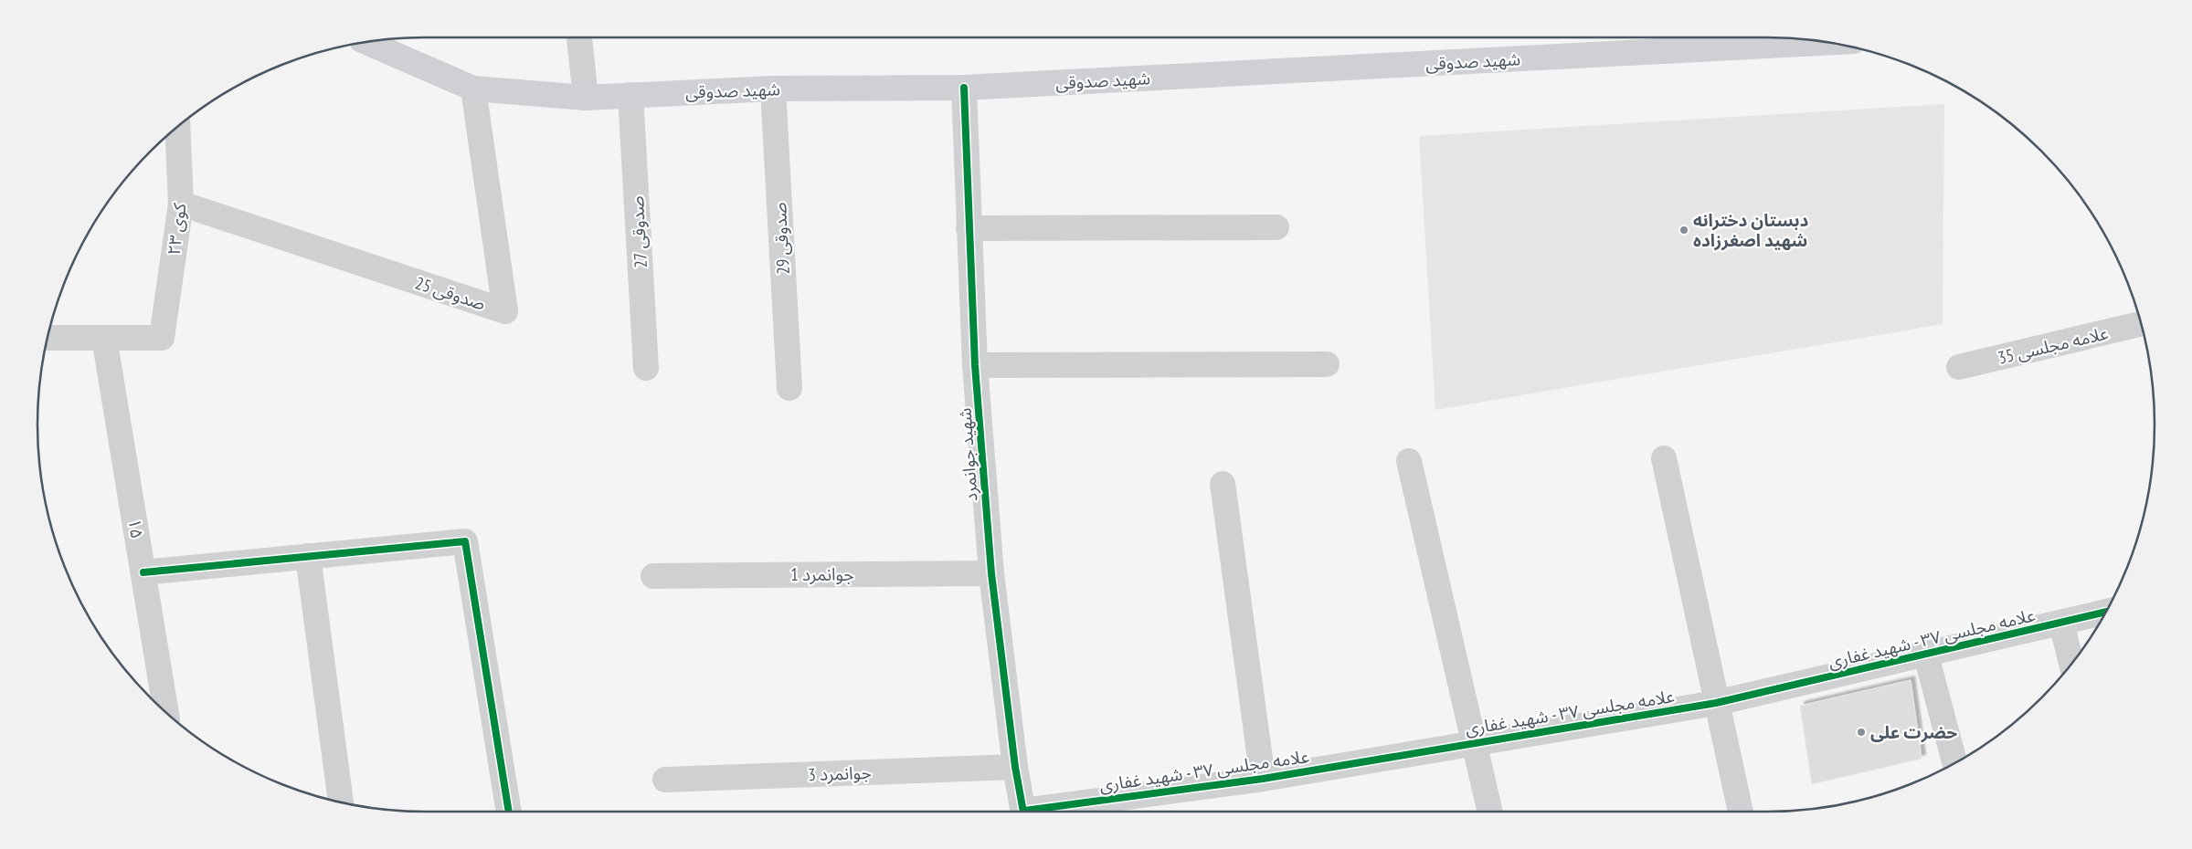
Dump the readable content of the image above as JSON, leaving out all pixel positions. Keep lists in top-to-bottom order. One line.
{"streets":{"main road":["شهید صدوقی"],"street":["کوی ۲۳","صدوقی 27","صدوقی 29","صدوقی 25","علامه مجلسی 35","شهید جوانمرد","۱۵","جوانمرد 1","علامه مجلسی ۳۷ - شهید غفاری","جوانمرد 3"]},"crossings":[["شهید صدوقی","صدوقی 27"],["شهید صدوقی","صدوقی 29"],["شهید صدوقی","صدوقی 25"],["شهید صدوقی","شهید جوانمرد"],["کوی ۲۳","صدوقی 25"],["کوی ۲۳","۱۵"],["شهید جوانمرد","جوانمرد 1"],["شهید جوانمرد","جوانمرد 3"]],"places":["دبستان دخترانه شهید اصغرزاده","حضرت علی"]}
